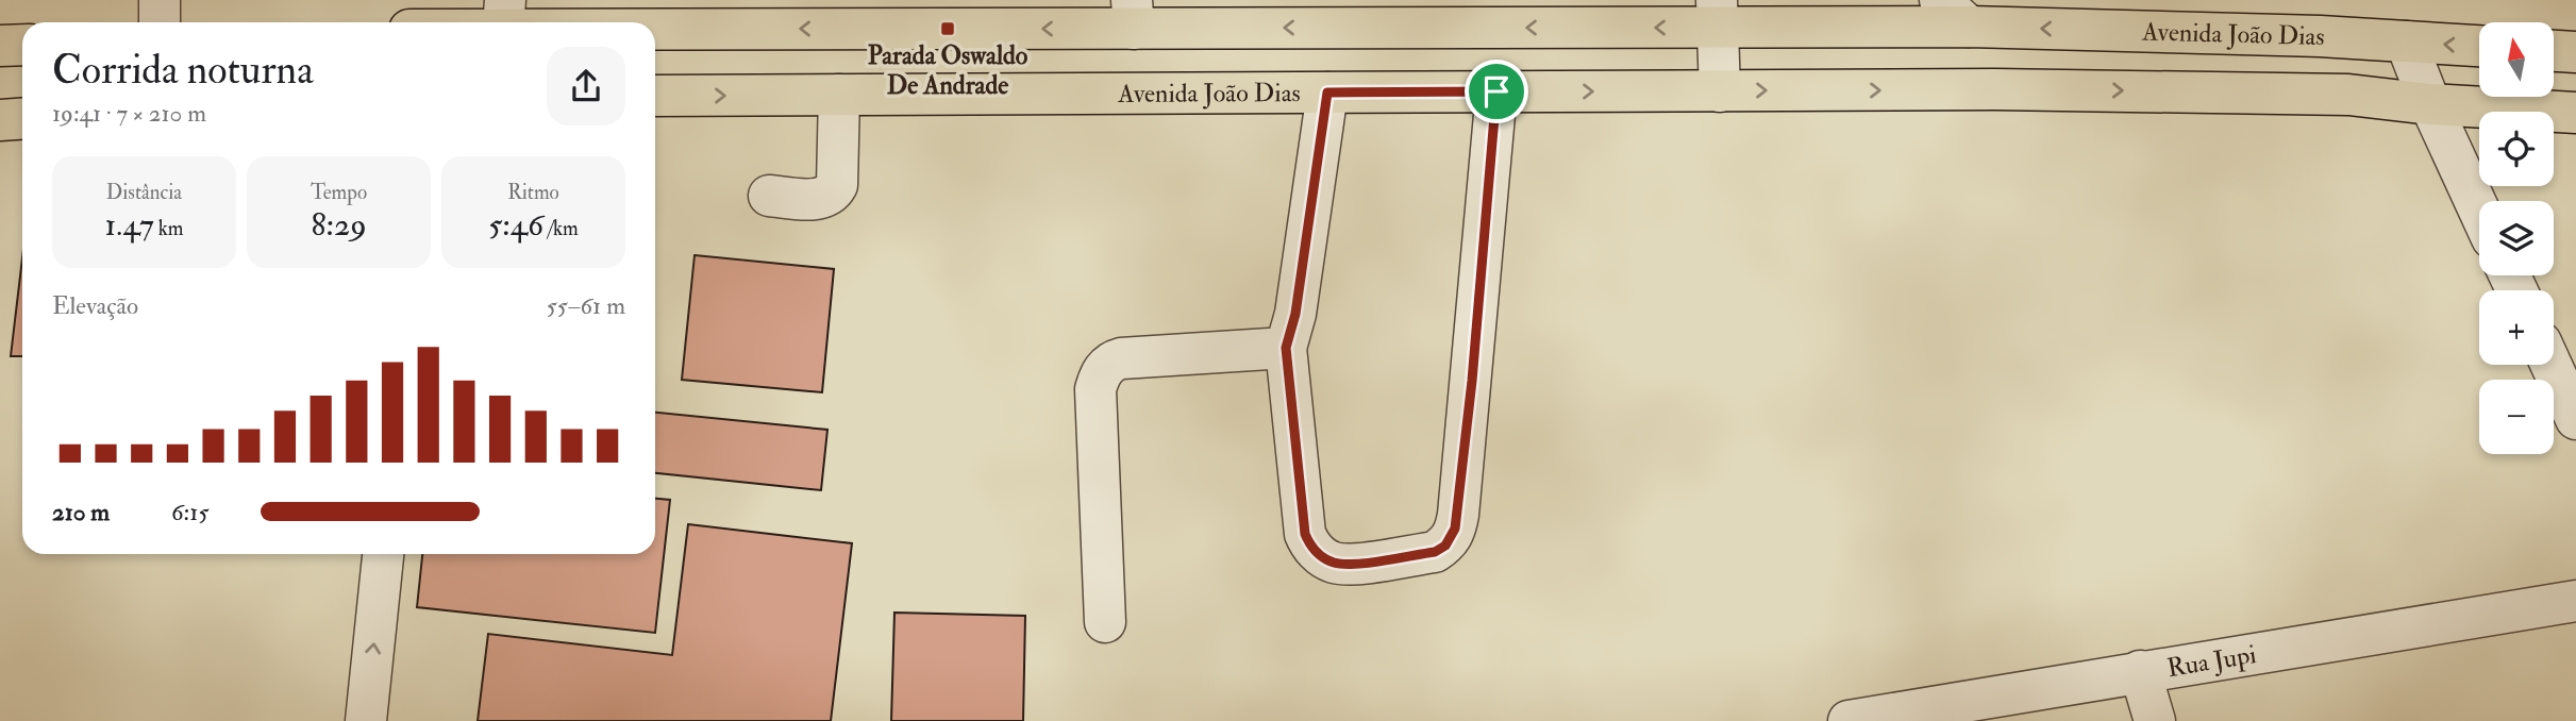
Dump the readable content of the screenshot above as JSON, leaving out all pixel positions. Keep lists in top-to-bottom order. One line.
{"streets":{"main road":["Avenida João Dias"],"street":["Rua Jupi"]},"places":{"transit":["Parada Oswaldo De Andrade"]},"north":"top","page":{"map_buttons":["+","−"],"heading":["Corrida noturna","19:41 · 7 × 210 m"],"stats":[["Distância","1.47 km"],["Tempo","8:29"],["Ritmo","5:46 /km"]],"chart":["Elevação","55–61 m"],"list":[{"name":"210 m","note":"6:15"}]}}
